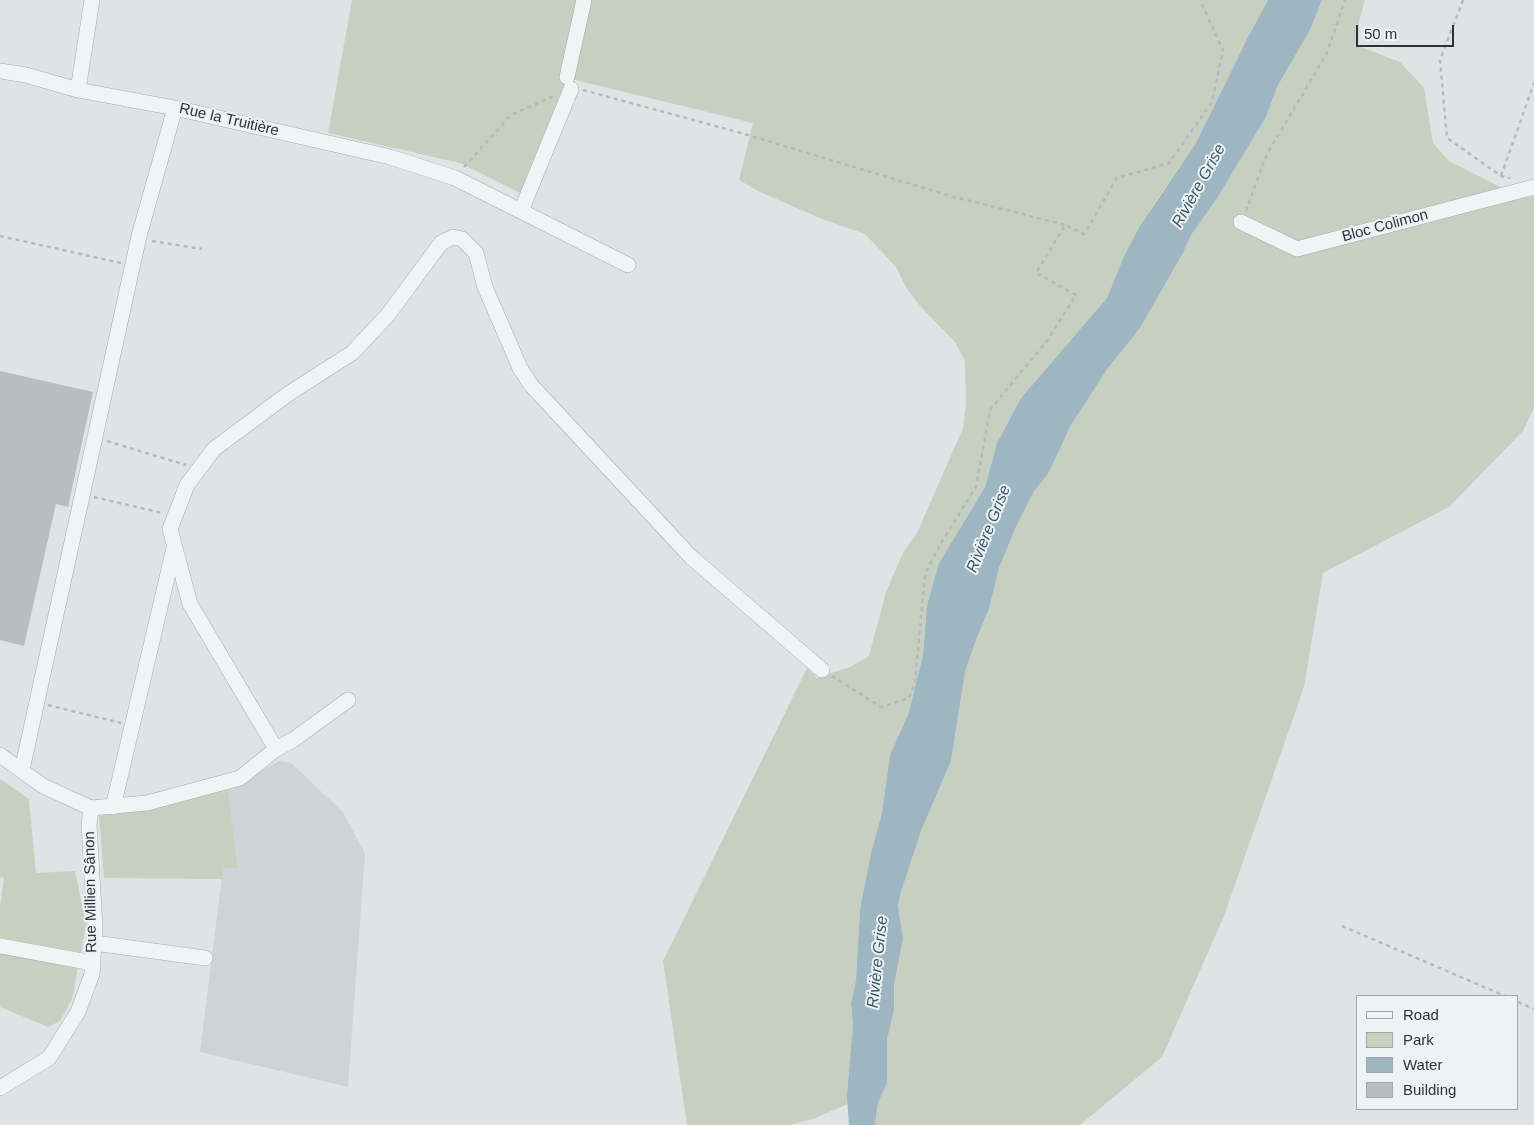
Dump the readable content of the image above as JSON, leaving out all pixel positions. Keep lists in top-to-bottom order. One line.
{"streets":{"street":["Rue la Truitière","Bloc Colimon","Rue Millien Sânon"]},"water":["Rivière Grise"],"legend":["Road","Park","Water","Building"],"scale_bar":"50 m"}
